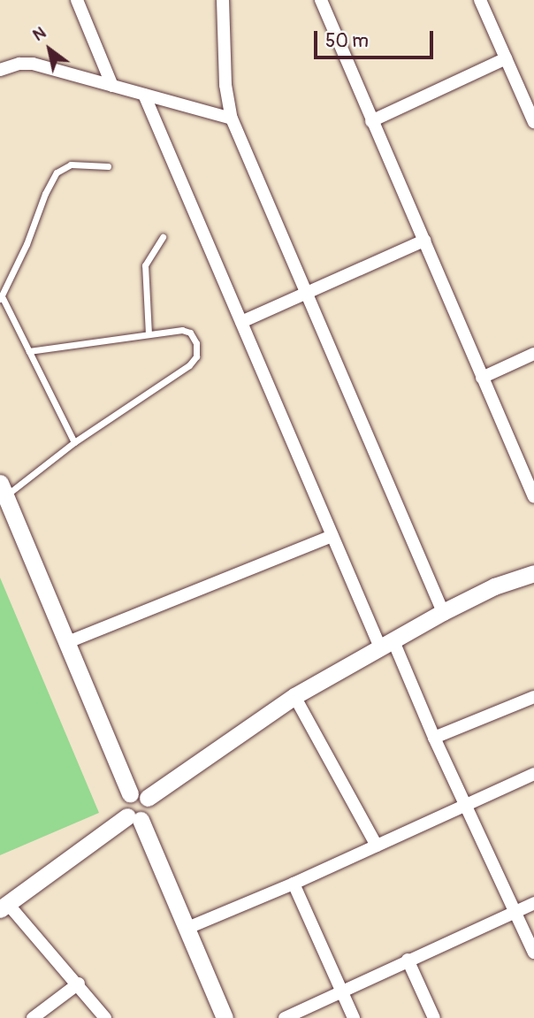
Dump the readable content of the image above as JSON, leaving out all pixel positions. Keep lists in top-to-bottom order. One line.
{"scale_bar":"50 m","north":"top left"}
